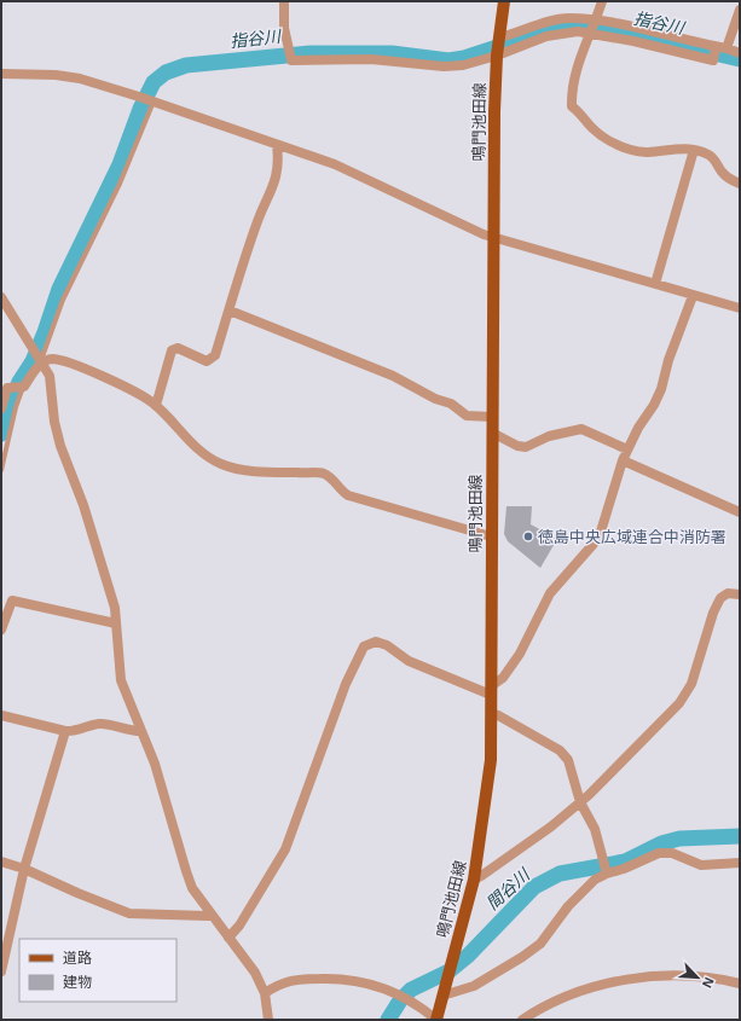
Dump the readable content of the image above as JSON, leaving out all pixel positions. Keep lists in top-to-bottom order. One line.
{"streets":{"main road":["鳴門池田線"]},"water":["指谷川","間谷川"],"places":["徳島中央広域連合中消防署"],"legend":["道路","建物"],"north":"bottom right"}
